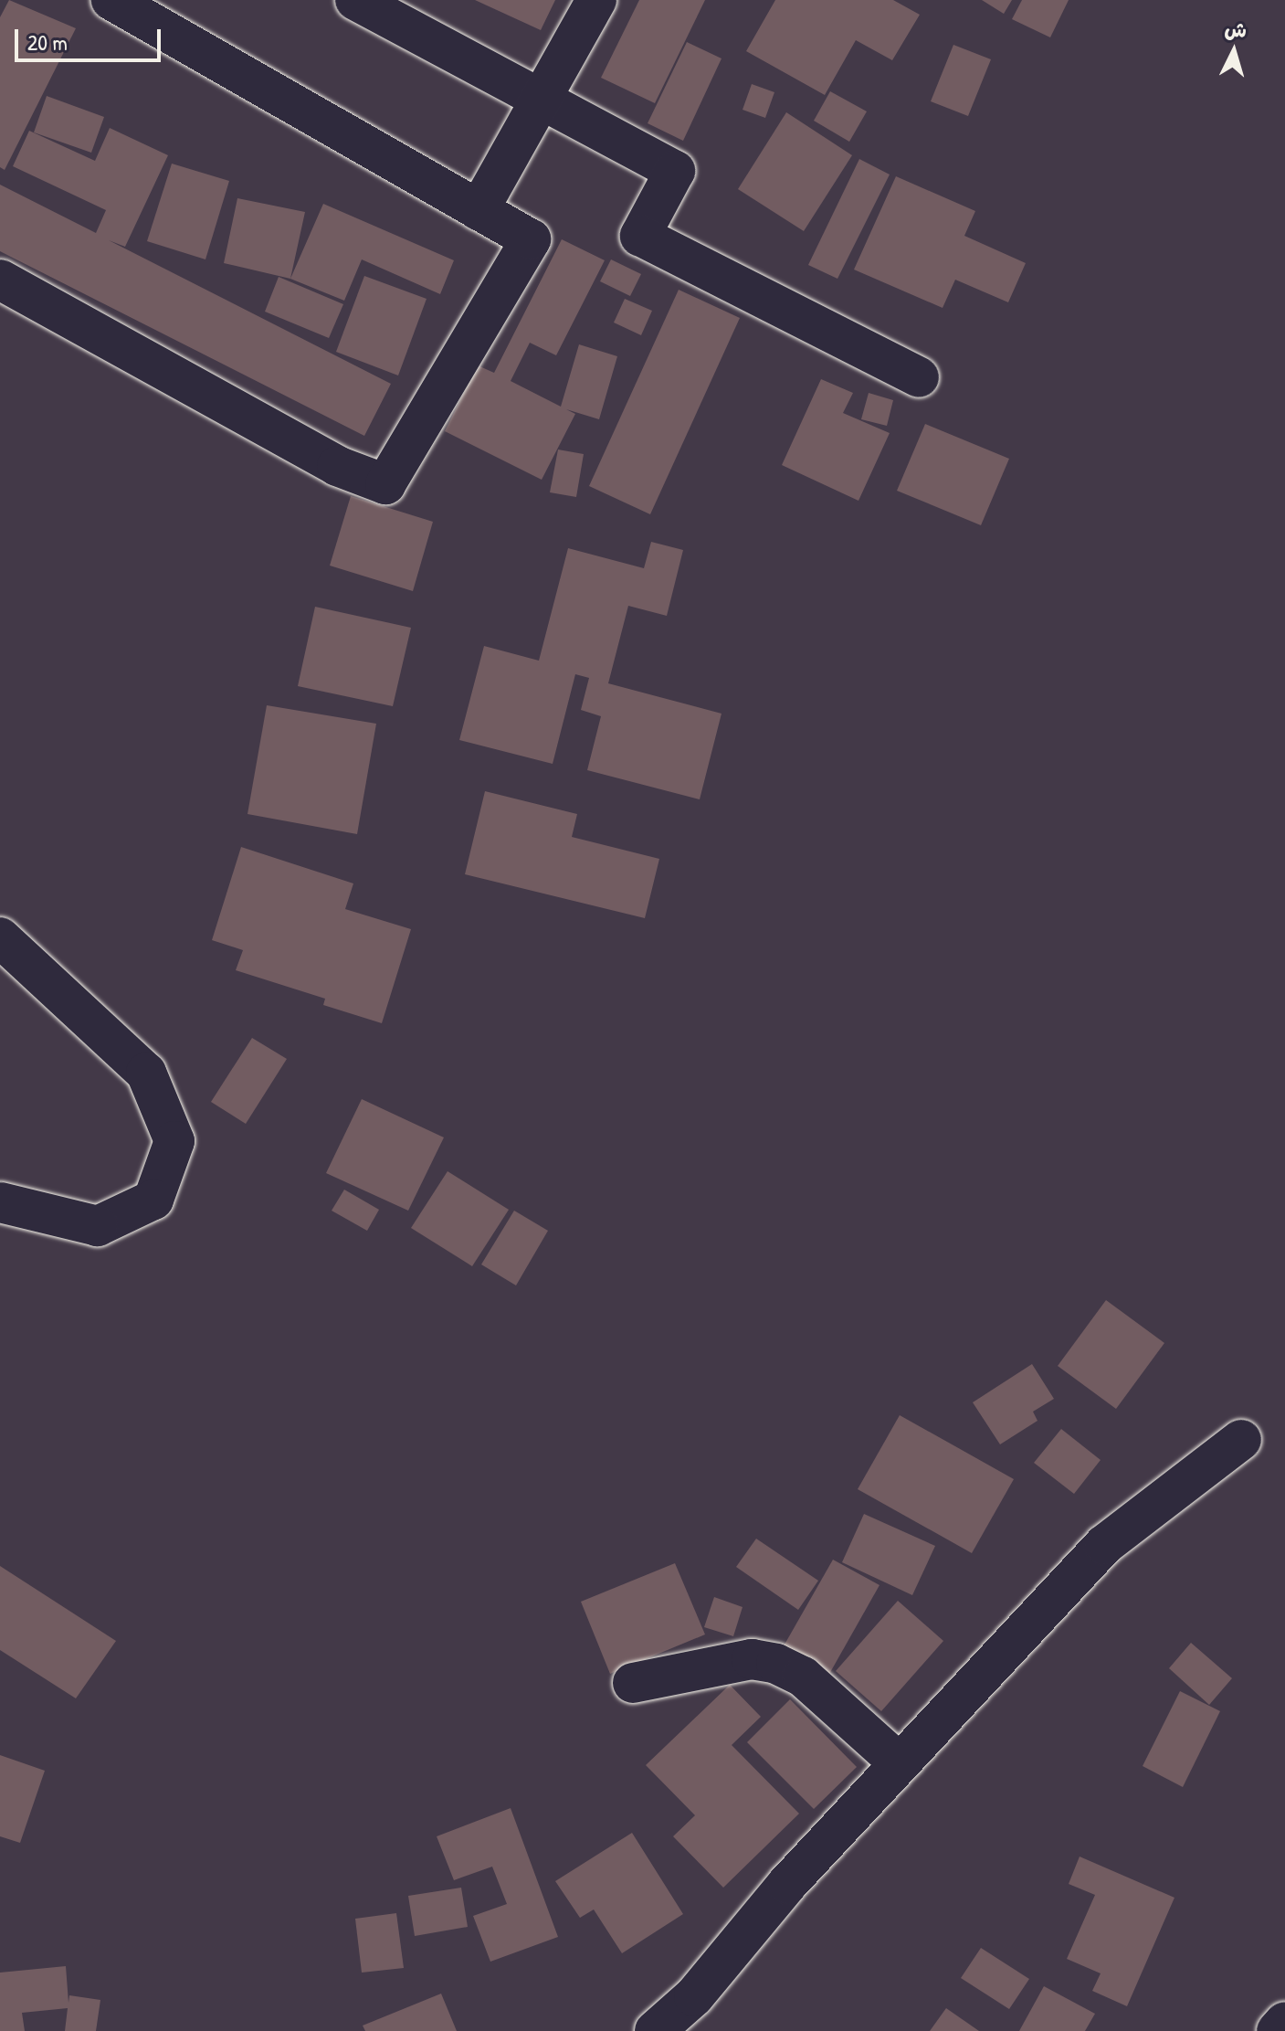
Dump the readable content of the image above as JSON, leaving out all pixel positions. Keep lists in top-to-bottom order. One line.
{"scale_bar":"20 m","north":"top"}
